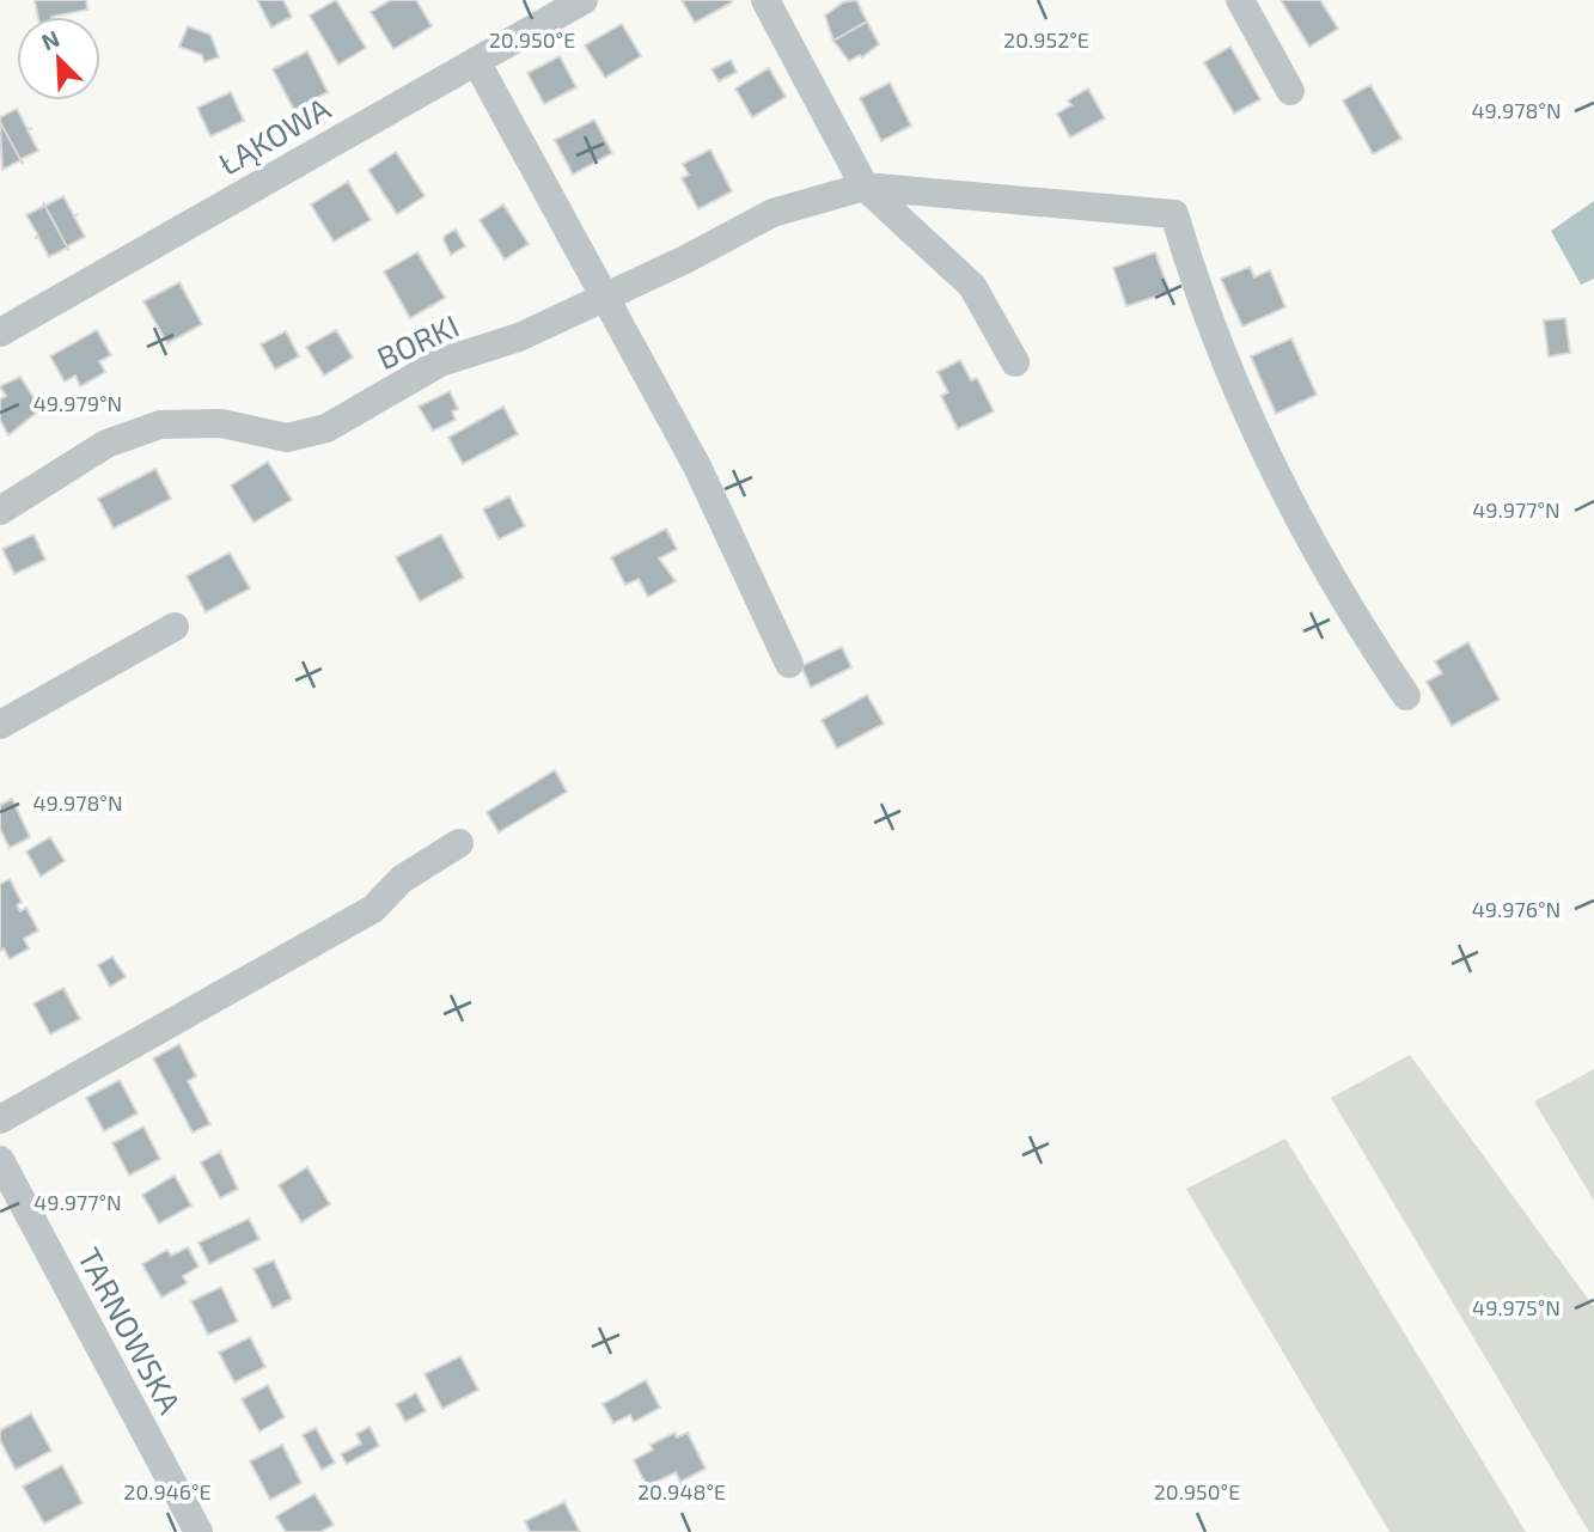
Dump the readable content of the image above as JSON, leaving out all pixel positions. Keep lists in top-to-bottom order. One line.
{"streets":{"street":["ŁĄKOWA","BORKI","TARNOWSKA"]},"north":"top left","coordinates":["20.950°E","20.952°E","49.978°N","49.979°N","49.977°N","49.976°N","49.975°N","20.946°E","20.948°E"]}
